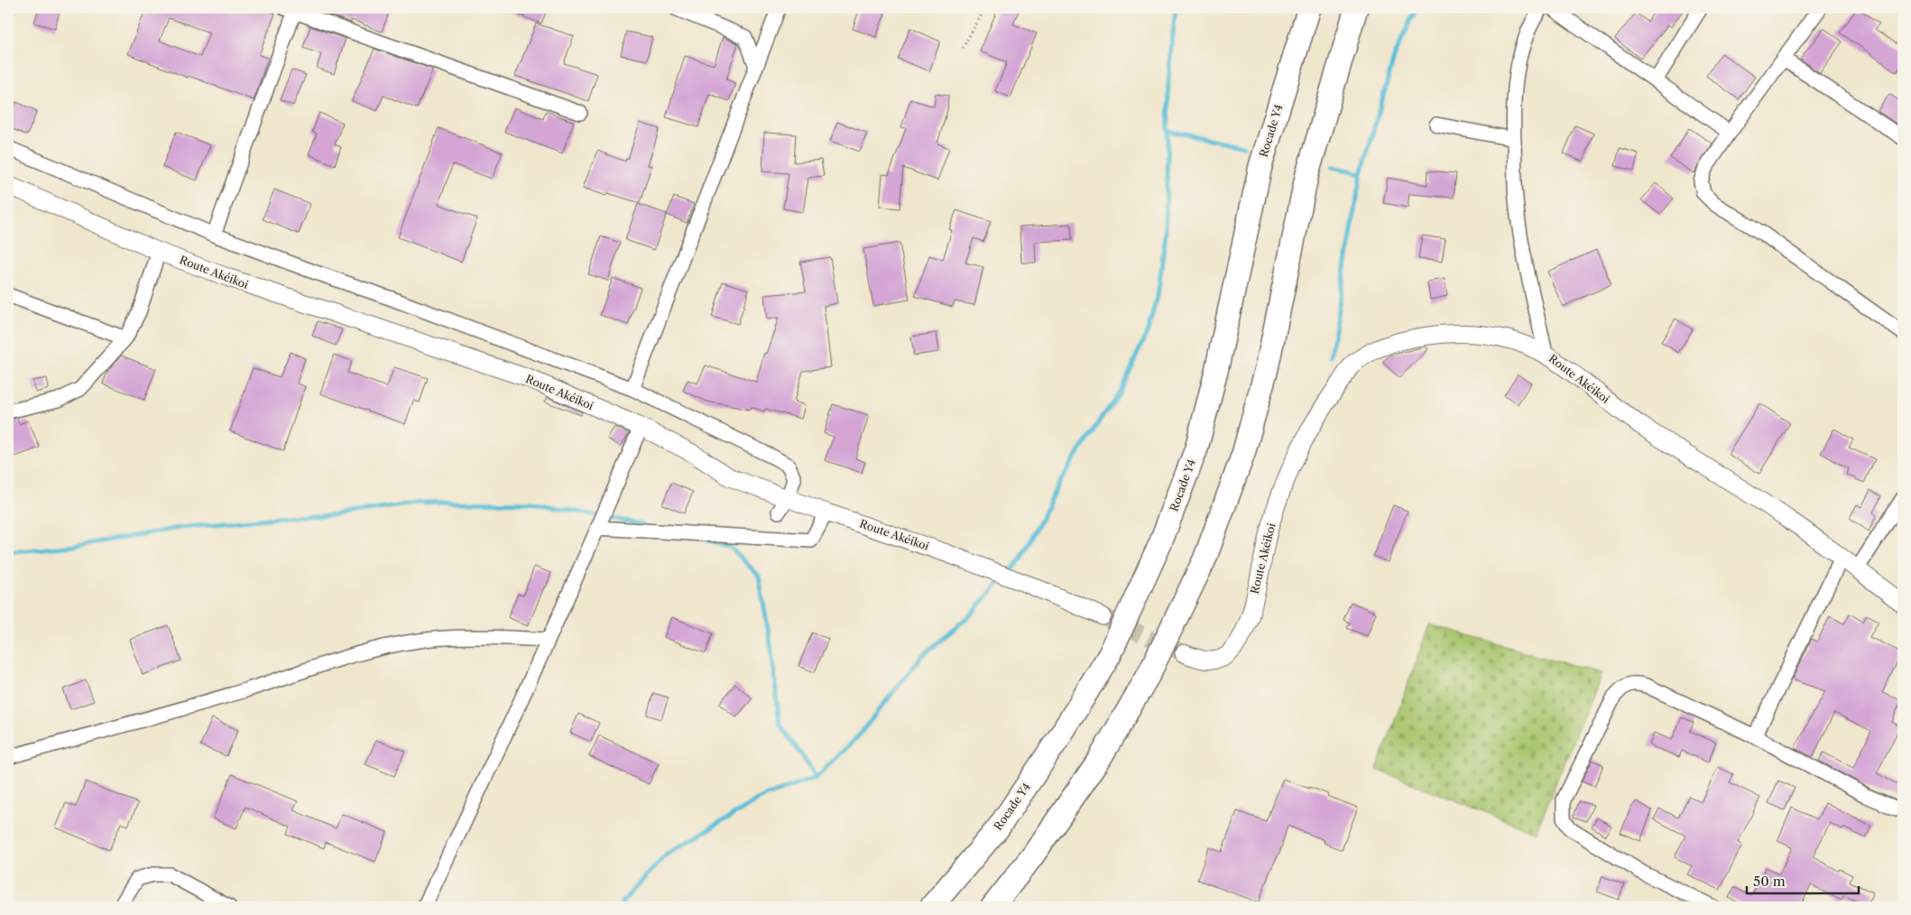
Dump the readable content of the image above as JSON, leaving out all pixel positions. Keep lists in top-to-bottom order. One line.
{"streets":{"highway":["Rocade Y4"],"street":["Route Akéikoi"]},"scale_bar":"50 m"}
